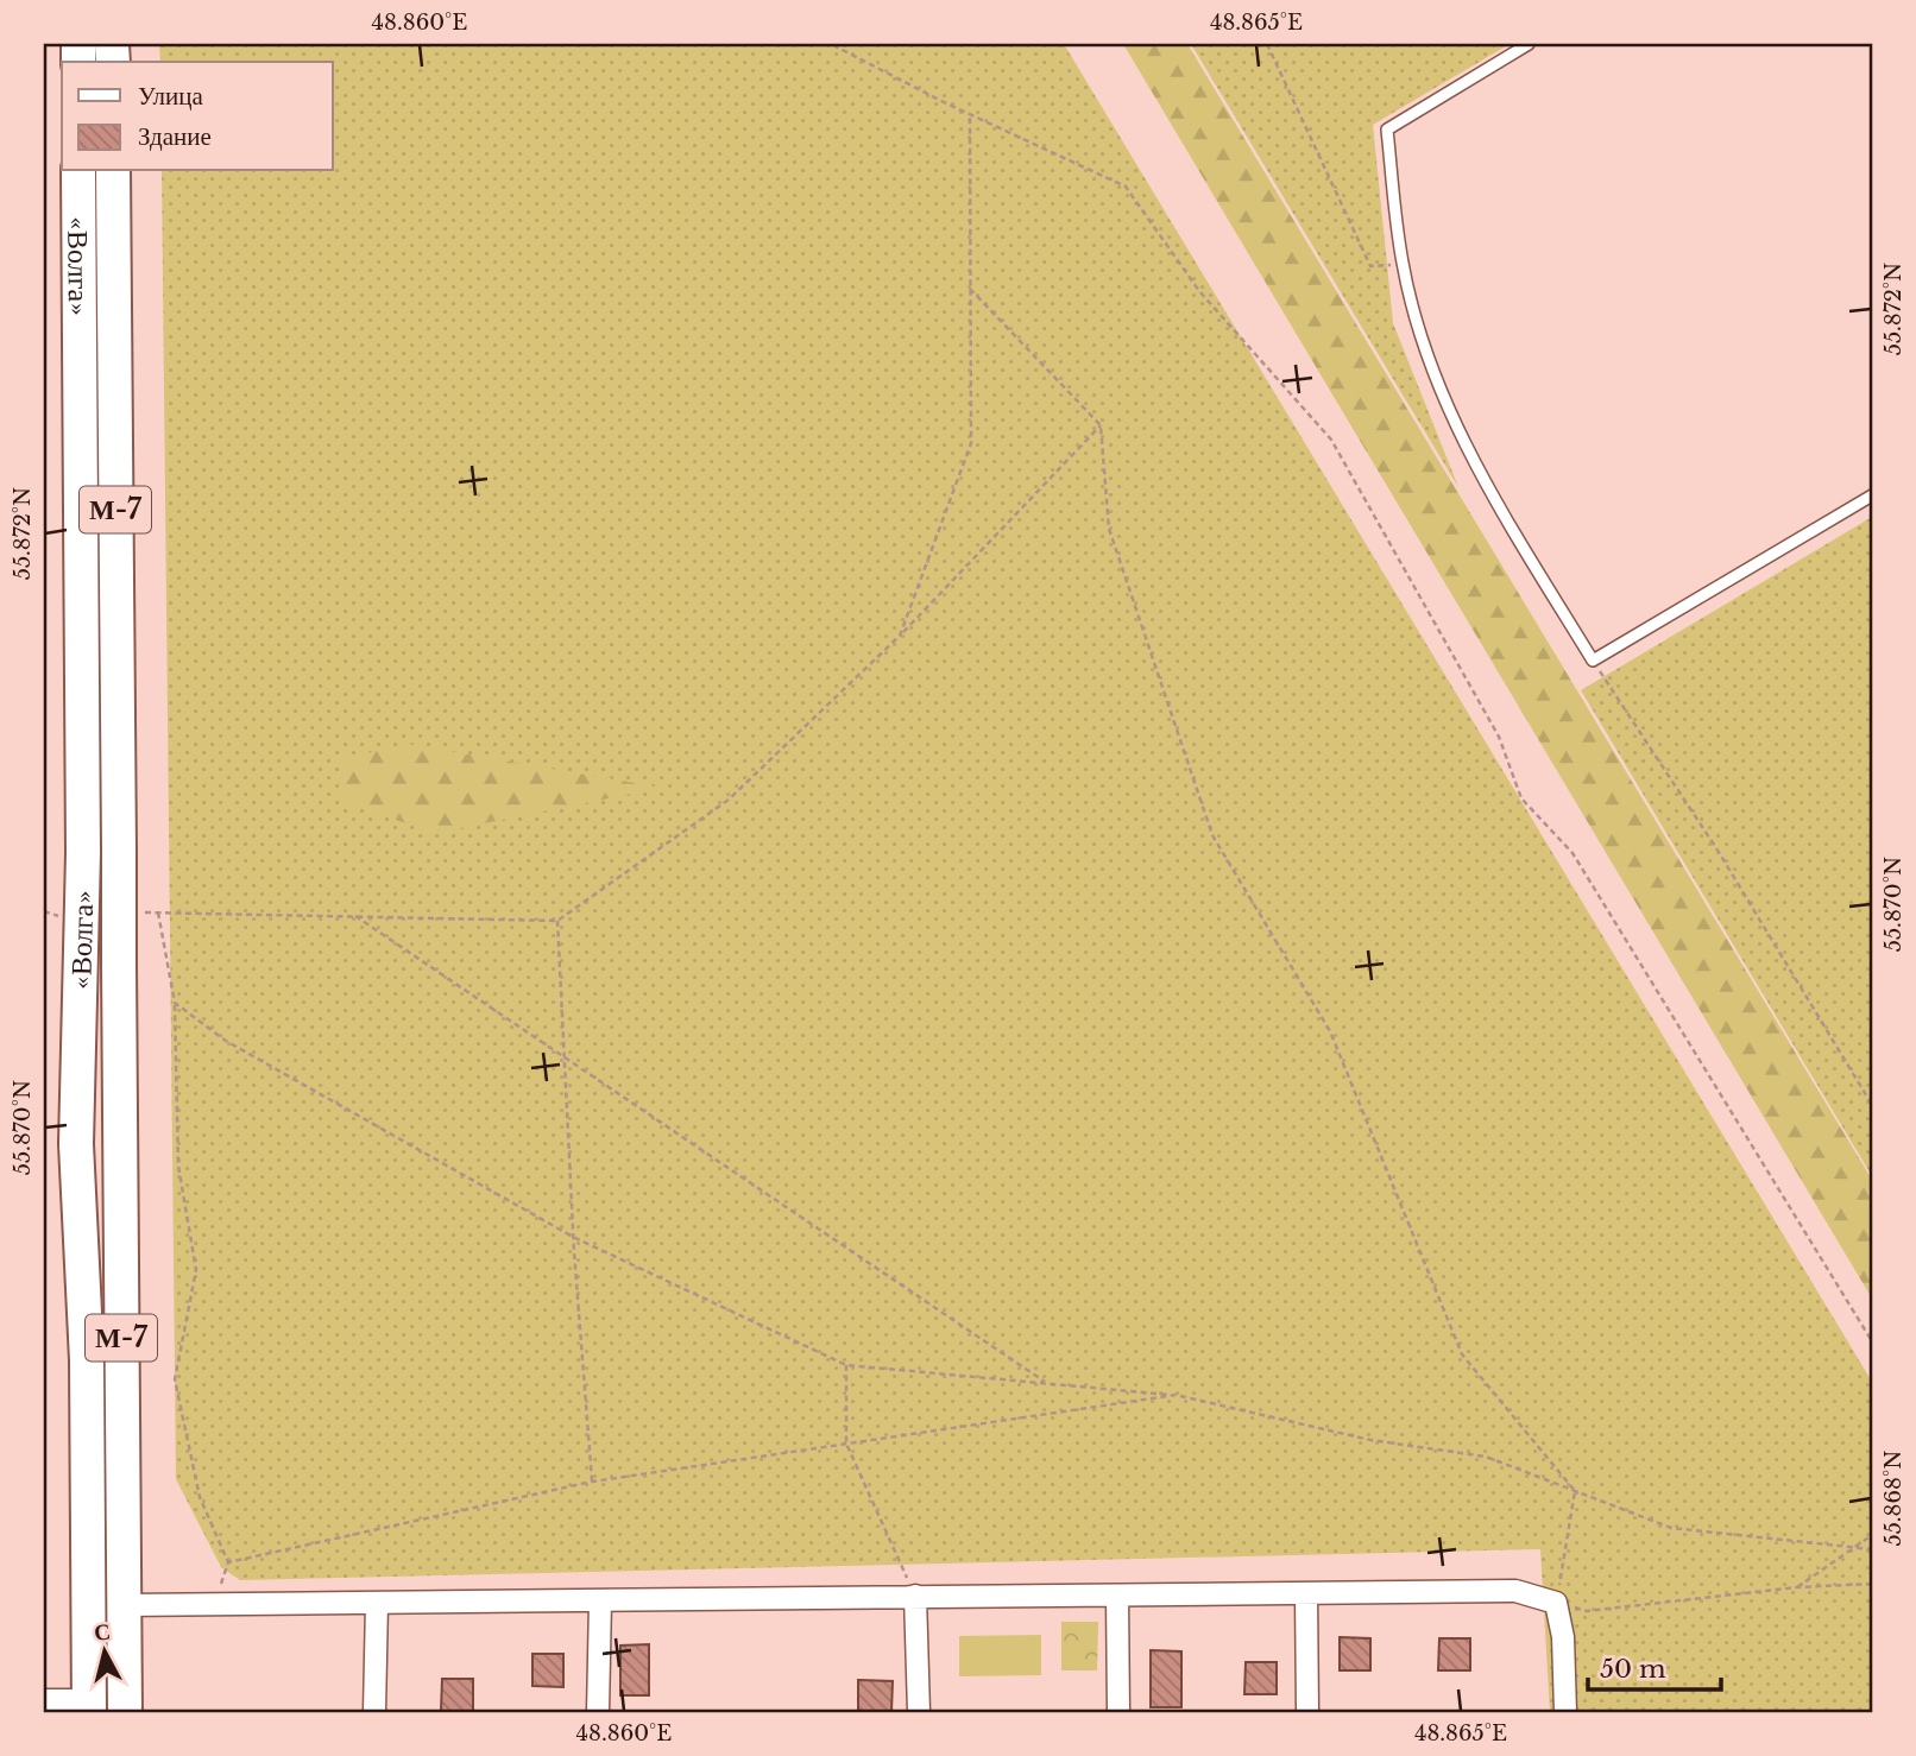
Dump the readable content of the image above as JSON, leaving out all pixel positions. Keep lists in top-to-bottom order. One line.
{"streets":{"highway":["«Волга»","М-7"]},"legend":["Улица","Здание"],"scale_bar":"50 m","north":"top","coordinates":["48.860°E","48.865°E","55.872°N","55.870°N","55.868°N"]}
